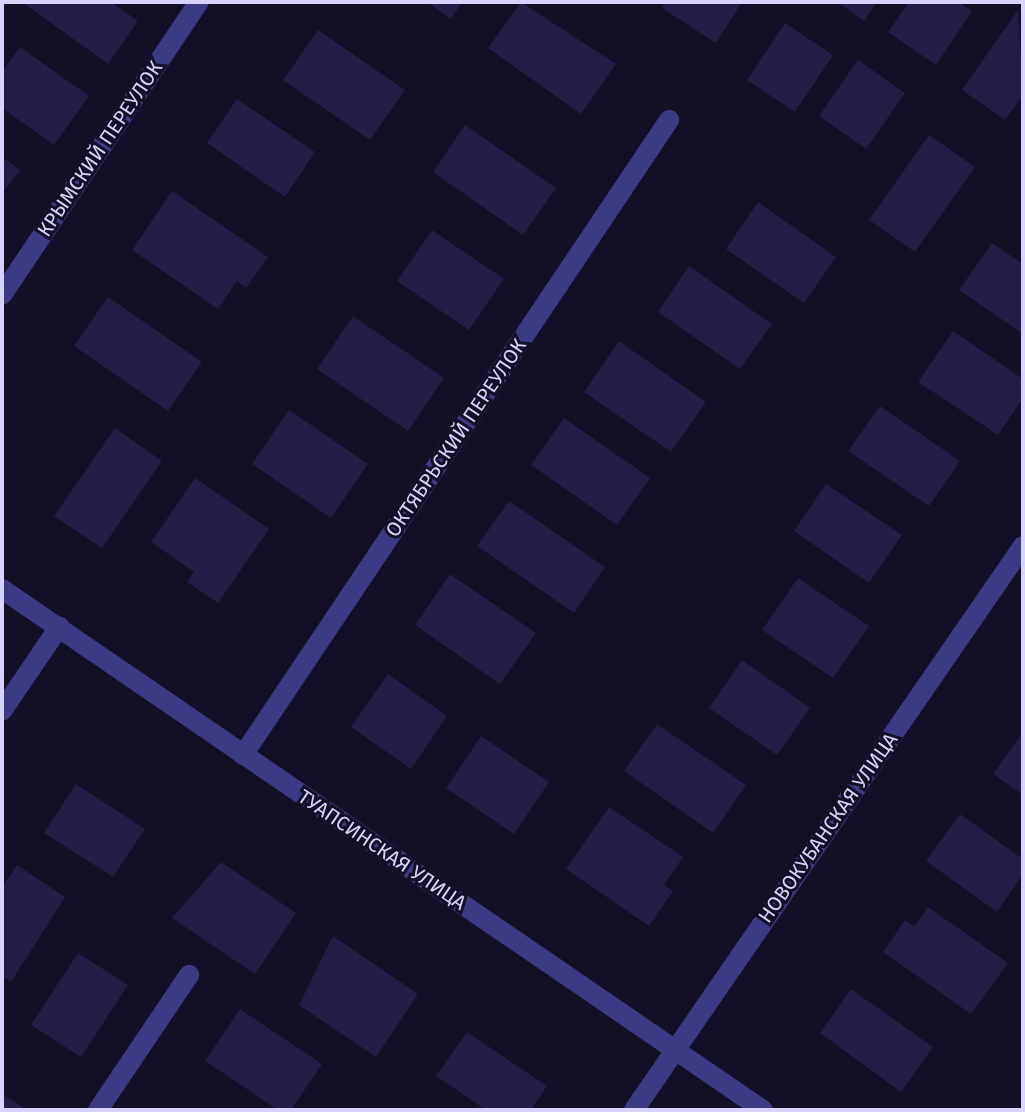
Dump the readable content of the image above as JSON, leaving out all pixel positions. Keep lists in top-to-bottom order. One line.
{"streets":{"street":["КРЫМСКИЙ ПЕРЕУЛОК","ОКТЯБРЬСКИЙ ПЕРЕУЛОК","НОВОКУБАНСКАЯ УЛИЦА","ТУАПСИНСКАЯ УЛИЦА"]},"crossings":[["ОКТЯБРЬСКИЙ ПЕРЕУЛОК","ТУАПСИНСКАЯ УЛИЦА"],["НОВОКУБАНСКАЯ УЛИЦА","ТУАПСИНСКАЯ УЛИЦА"]]}
